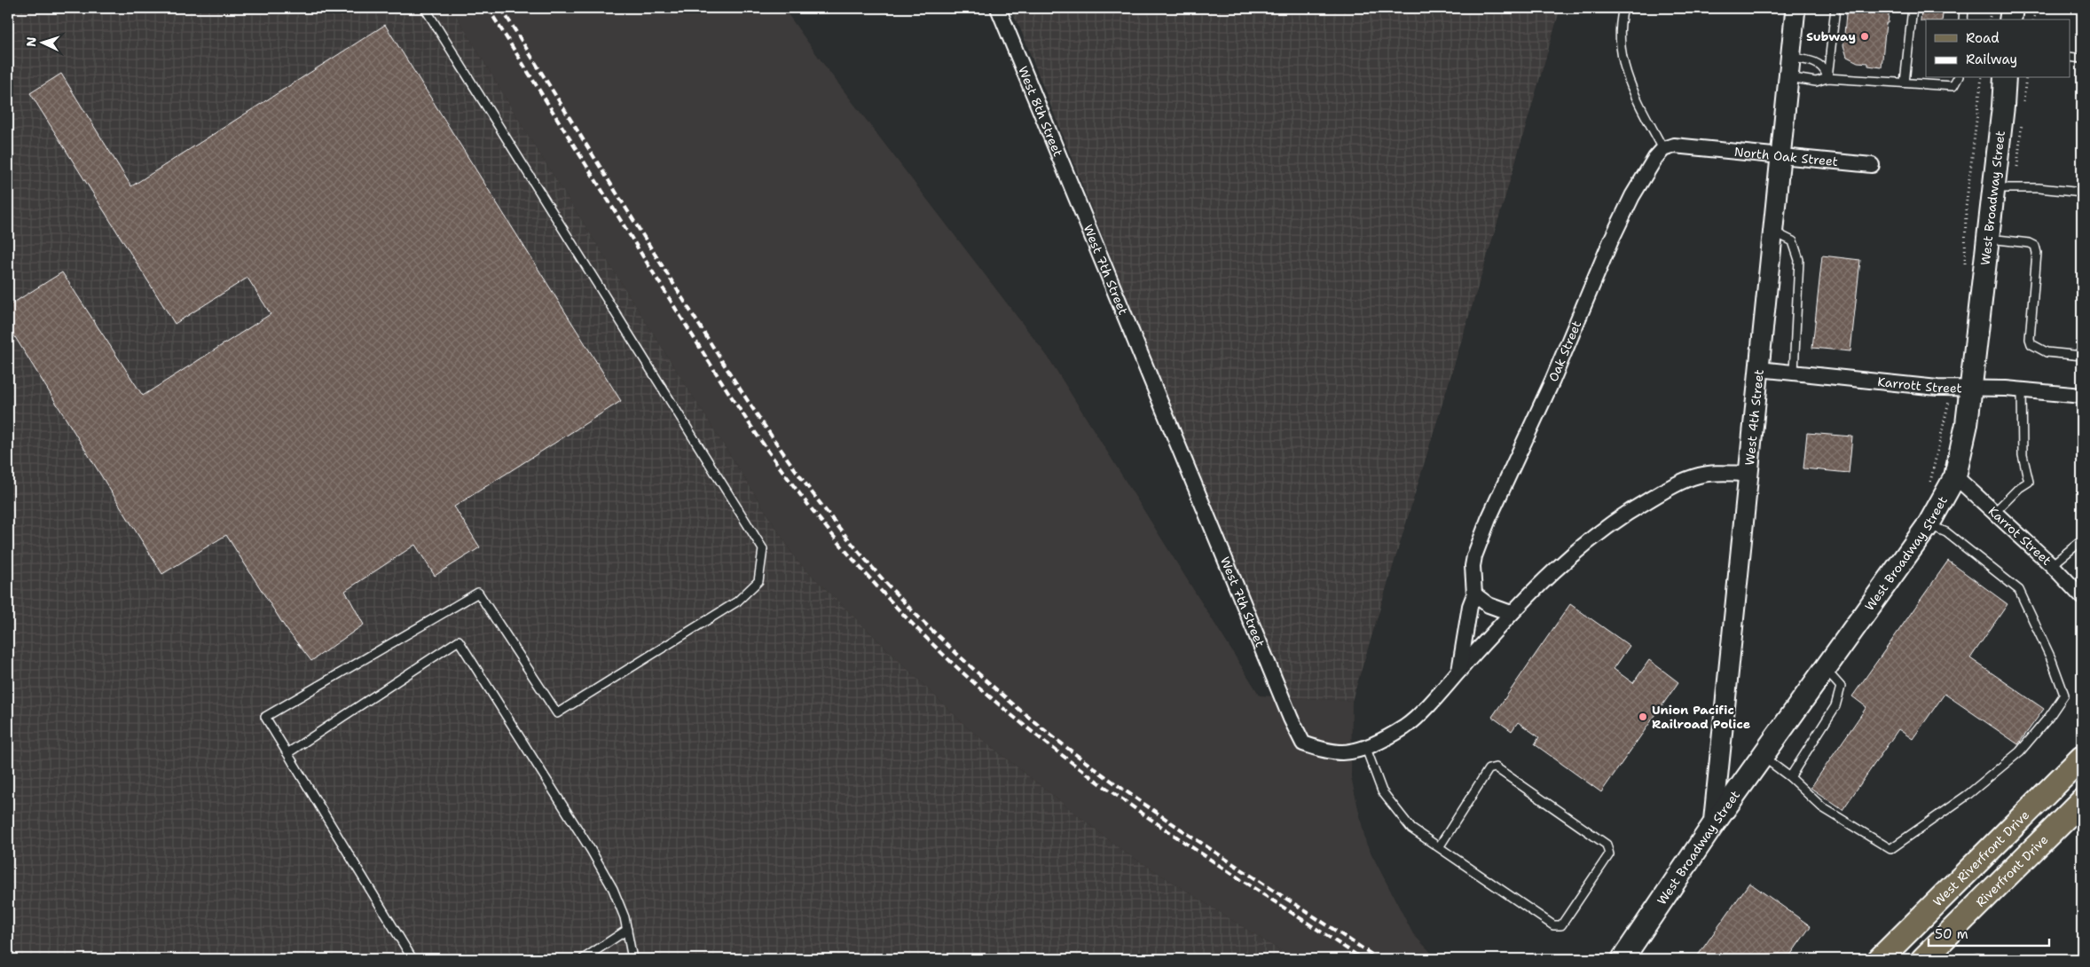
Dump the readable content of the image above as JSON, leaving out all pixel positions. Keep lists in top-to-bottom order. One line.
{"streets":{"main road":["West Broadway Street","West Riverfront Drive","Riverfront Drive"],"street":["West 8th Street","North Oak Street","West 7th Street","Oak Street","Karrott Street","West 4th Street","Karrot Street"]},"crossings":[["West 8th Street","West 7th Street"],["North Oak Street","Oak Street"],["North Oak Street","West 4th Street"],["West Broadway Street","Karrott Street"],["West Broadway Street","West 4th Street"],["West Broadway Street","Karrot Street"],["West 7th Street","Oak Street"],["Karrott Street","West 4th Street"]],"places":["Subway","Union Pacific Railroad Police"],"legend":["Road","Railway"],"scale_bar":"50 m","north":"left"}
